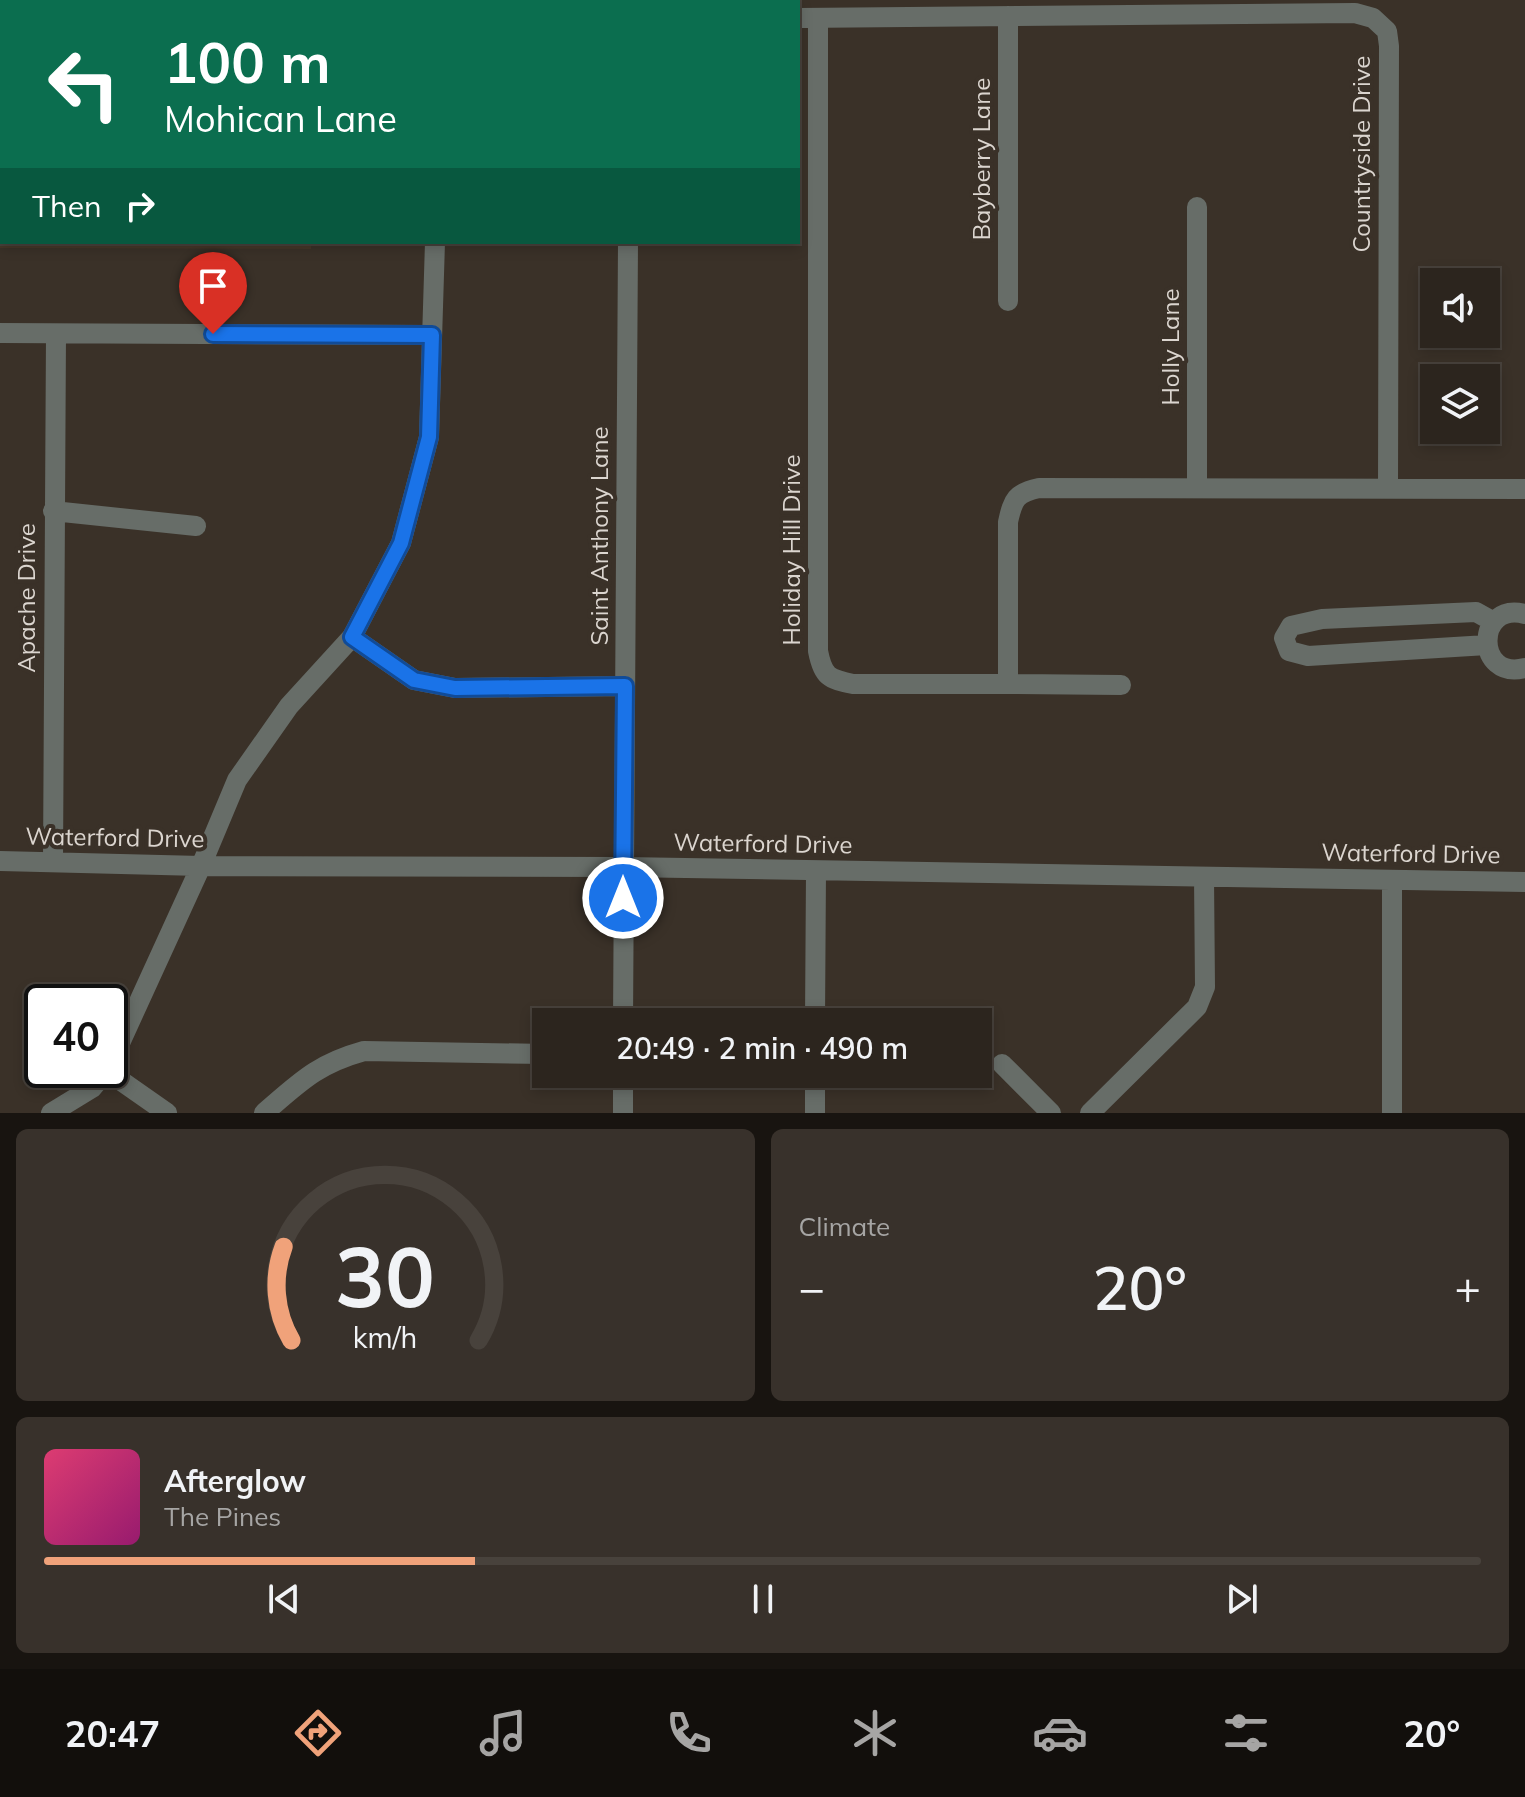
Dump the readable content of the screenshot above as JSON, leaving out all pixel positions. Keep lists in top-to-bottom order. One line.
{"streets":{"street":["Countryside Drive","Bayberry Lane","Holly Lane","Saint Anthony Lane","Holiday Hill Drive","Apache Drive","Waterford Drive"]},"crossings":[["Countryside Drive","Bayberry Lane"],["Countryside Drive","Holiday Hill Drive"],["Saint Anthony Lane","Waterford Drive"],["Apache Drive","Waterford Drive"]],"page":{"turn":["100 m","Mohican Lane"],"then":"Then","limit":"40","trip":"20:49 · 2 min · 490 m","tile":"Climate","heat":["−","20°","+"],"song":["Afterglow","The Pines"],"tabs":["20:47","20°"],"gauge":["30","km/h"]}}
